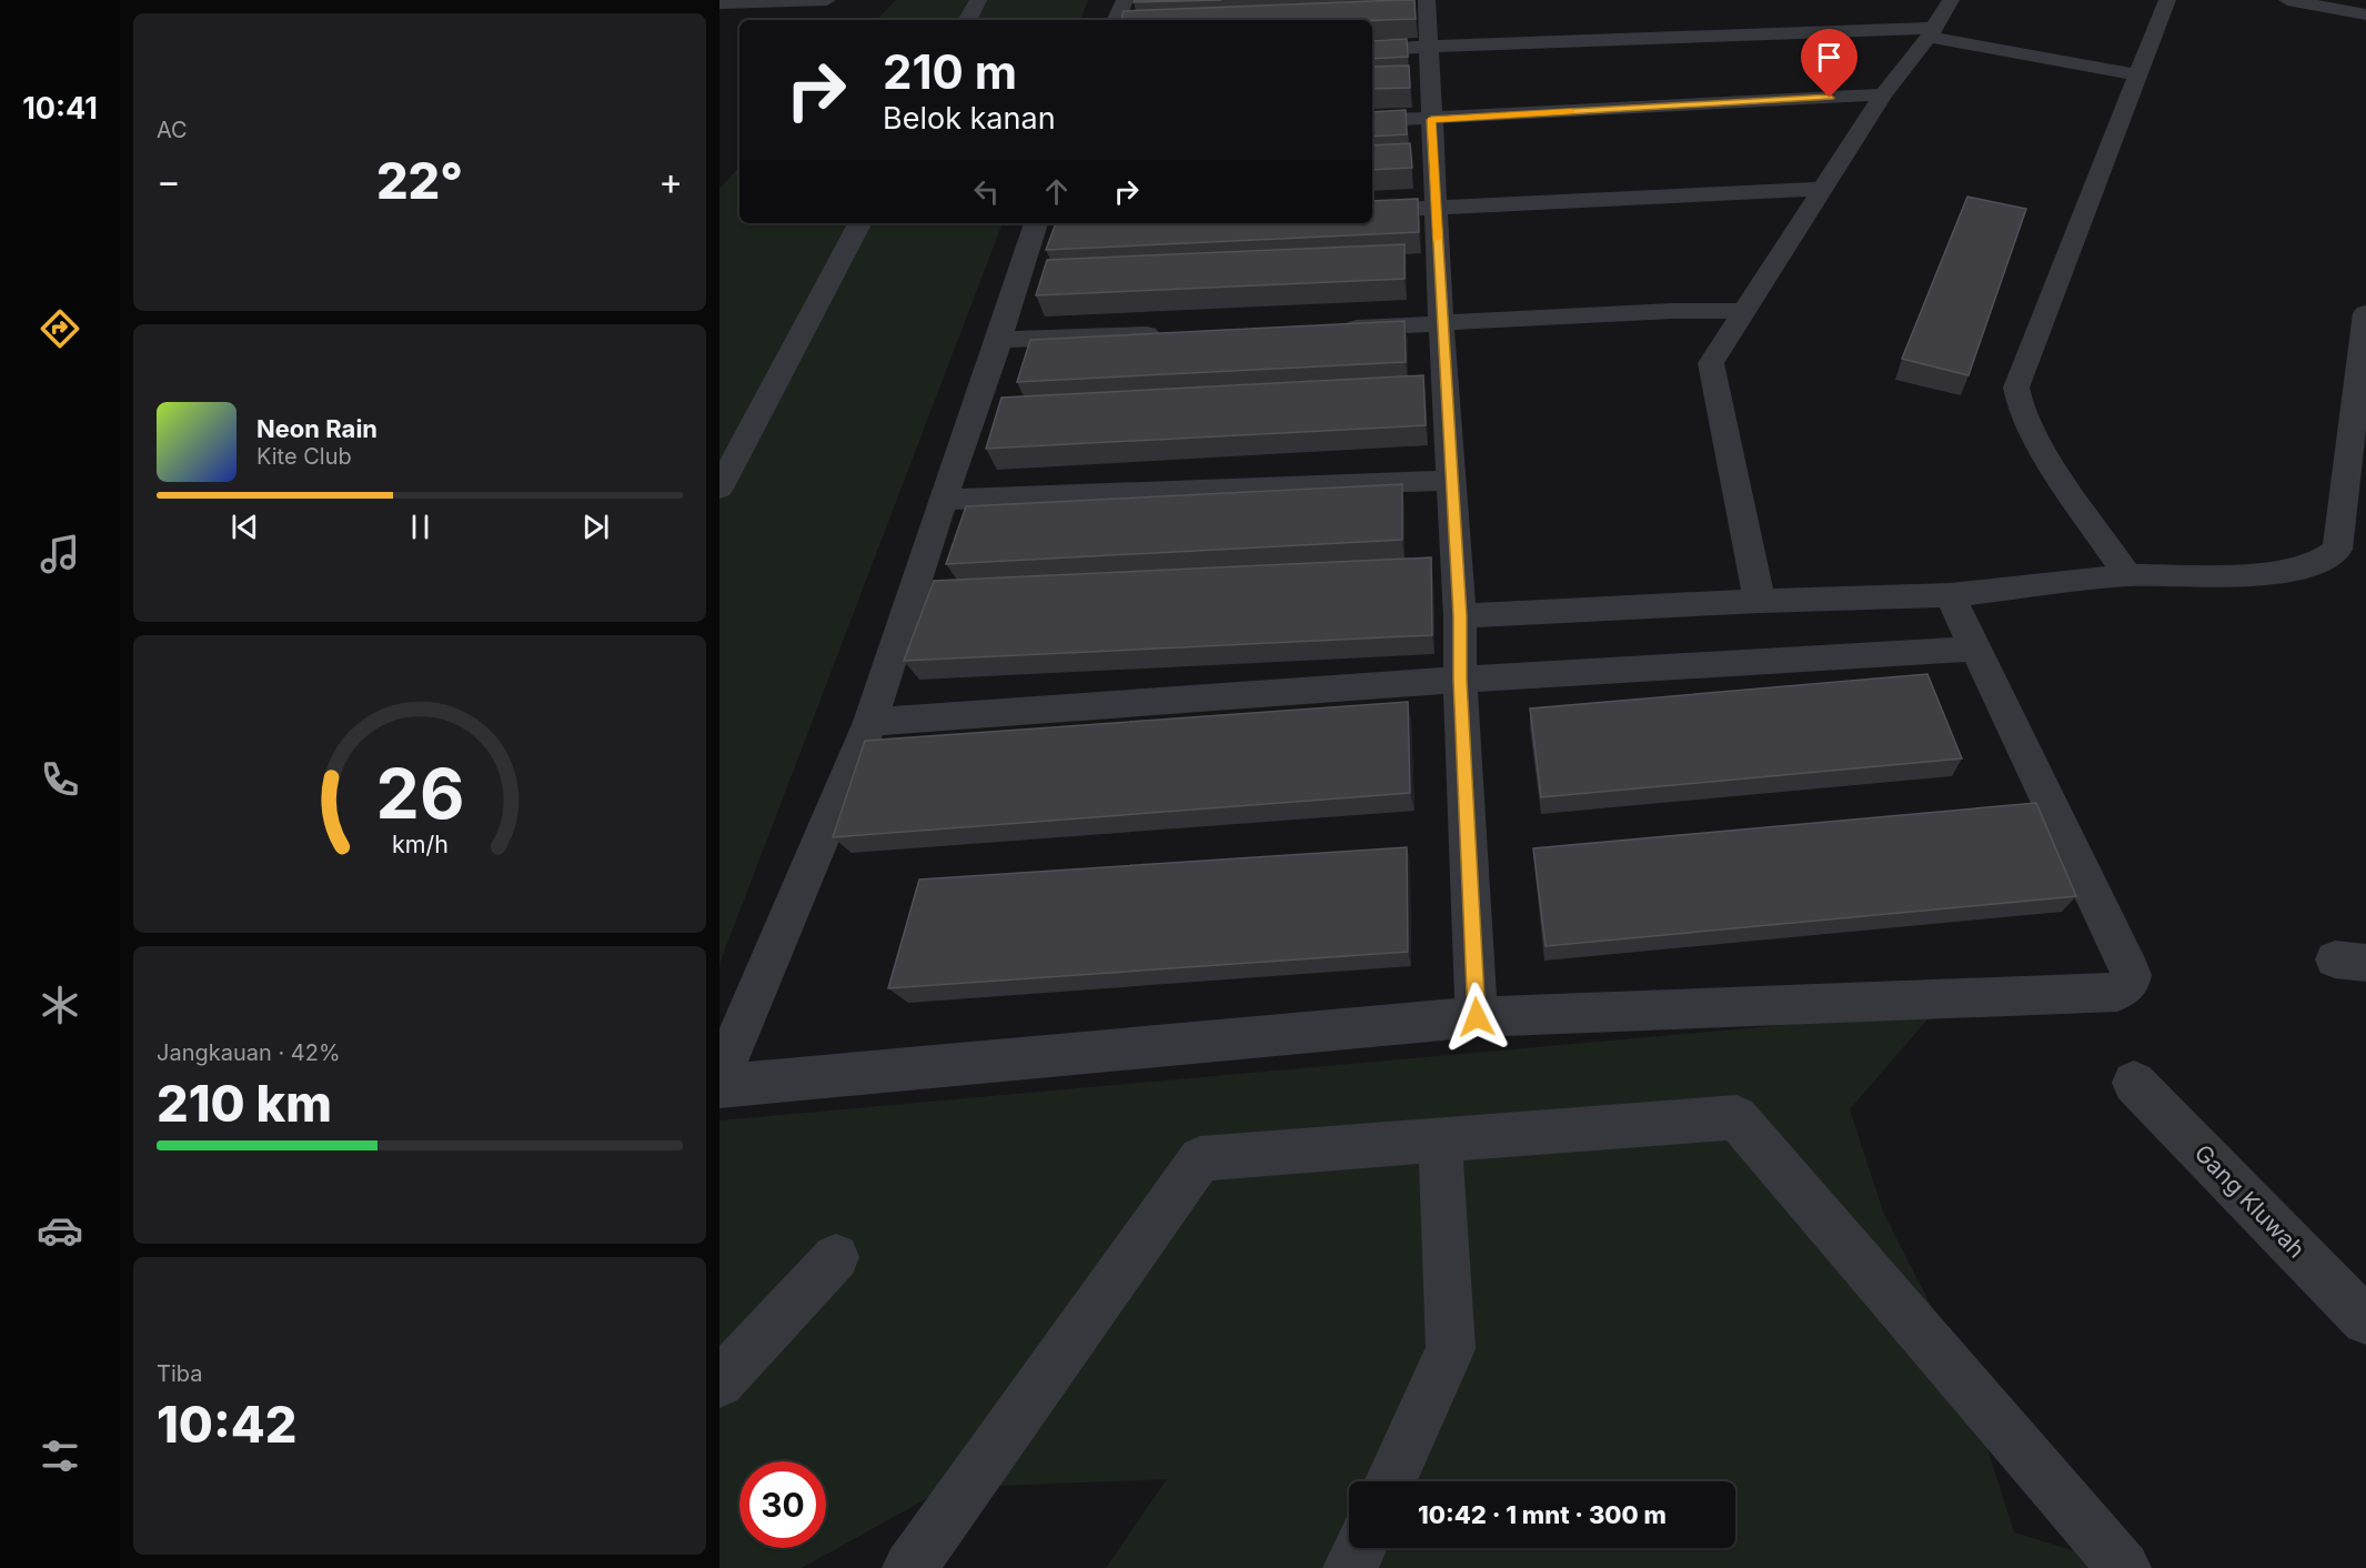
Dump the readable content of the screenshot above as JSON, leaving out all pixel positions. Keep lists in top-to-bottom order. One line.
{"streets":{"street":["Gang Kluwah"]},"page":{"tabs":"10:41","tile":["AC",["Jangkauan · 42%","210 km"],["Tiba","10:42"]],"turn":["210 m","Belok kanan"],"heat":["−","22°","+"],"song":["Neon Rain","Kite Club"],"limit":"30","trip":"10:42 · 1 mnt · 300 m","gauge":["26","km/h"]}}
